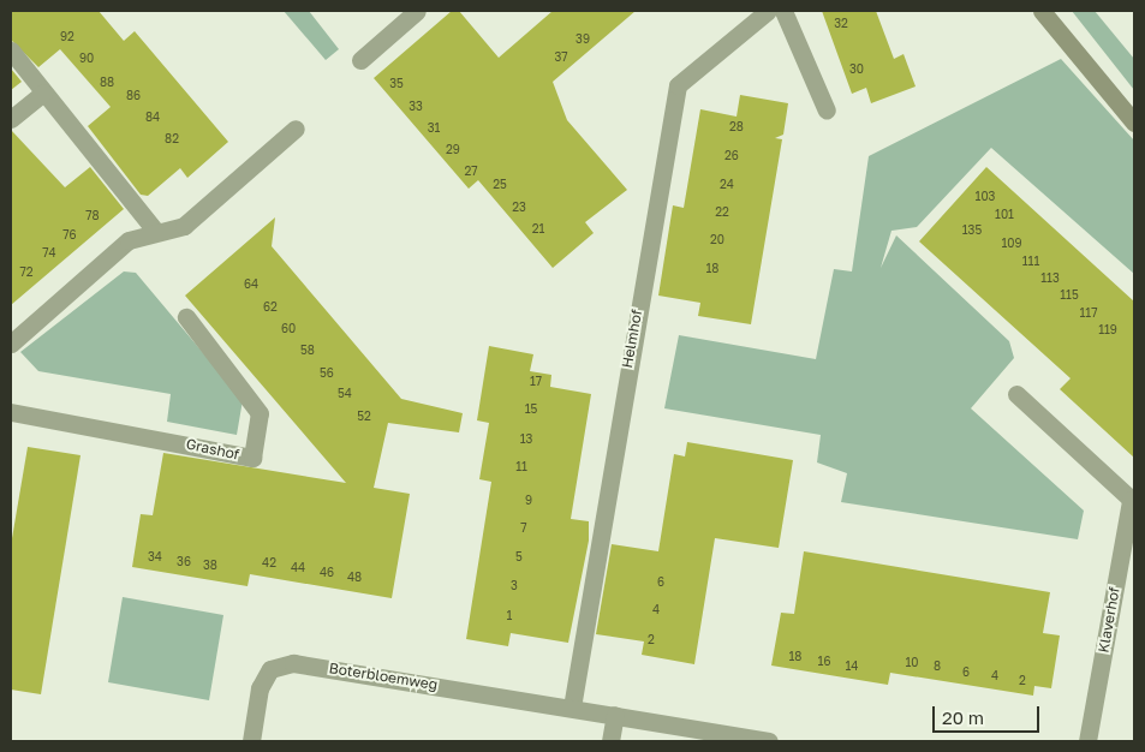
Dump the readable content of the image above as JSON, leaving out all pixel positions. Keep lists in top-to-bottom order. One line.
{"streets":{"street":["Helmhof","Grashof","Klaverhof","Boterbloemweg"]},"crossings":[["Helmhof","Boterbloemweg"]],"house_numbers":["32","92","39","37","90","30","88","35","86","33","84","28","31","82","29","26","27","25","24","103","23","22","101","78","21","135","76","20","109","74","111","18","72","113","64","115","62","117","60","119","58","56","17","54","15","52","13","11","9","7","34","5","36","42","38","44","46","48","6","3","4","1","2","18","16","10","14","8","6","4","2"],"scale_bar":"20 m"}
